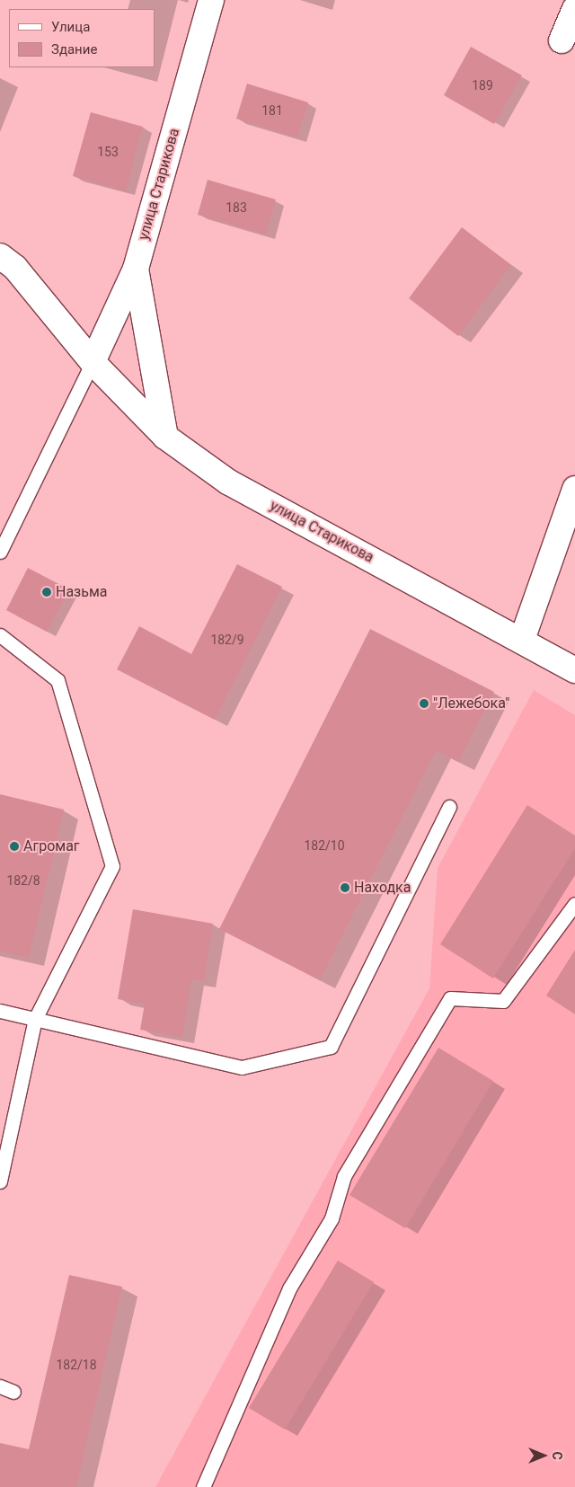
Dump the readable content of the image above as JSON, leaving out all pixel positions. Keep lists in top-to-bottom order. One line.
{"streets":{"street":["улица Старикова"]},"places":["Назьма","\"Лежебока\"","Агромаг","Находка"],"house_numbers":["189","181","153","183","182/9","182/10","182/8","182/18"],"legend":["Улица","Здание"],"north":"right"}
